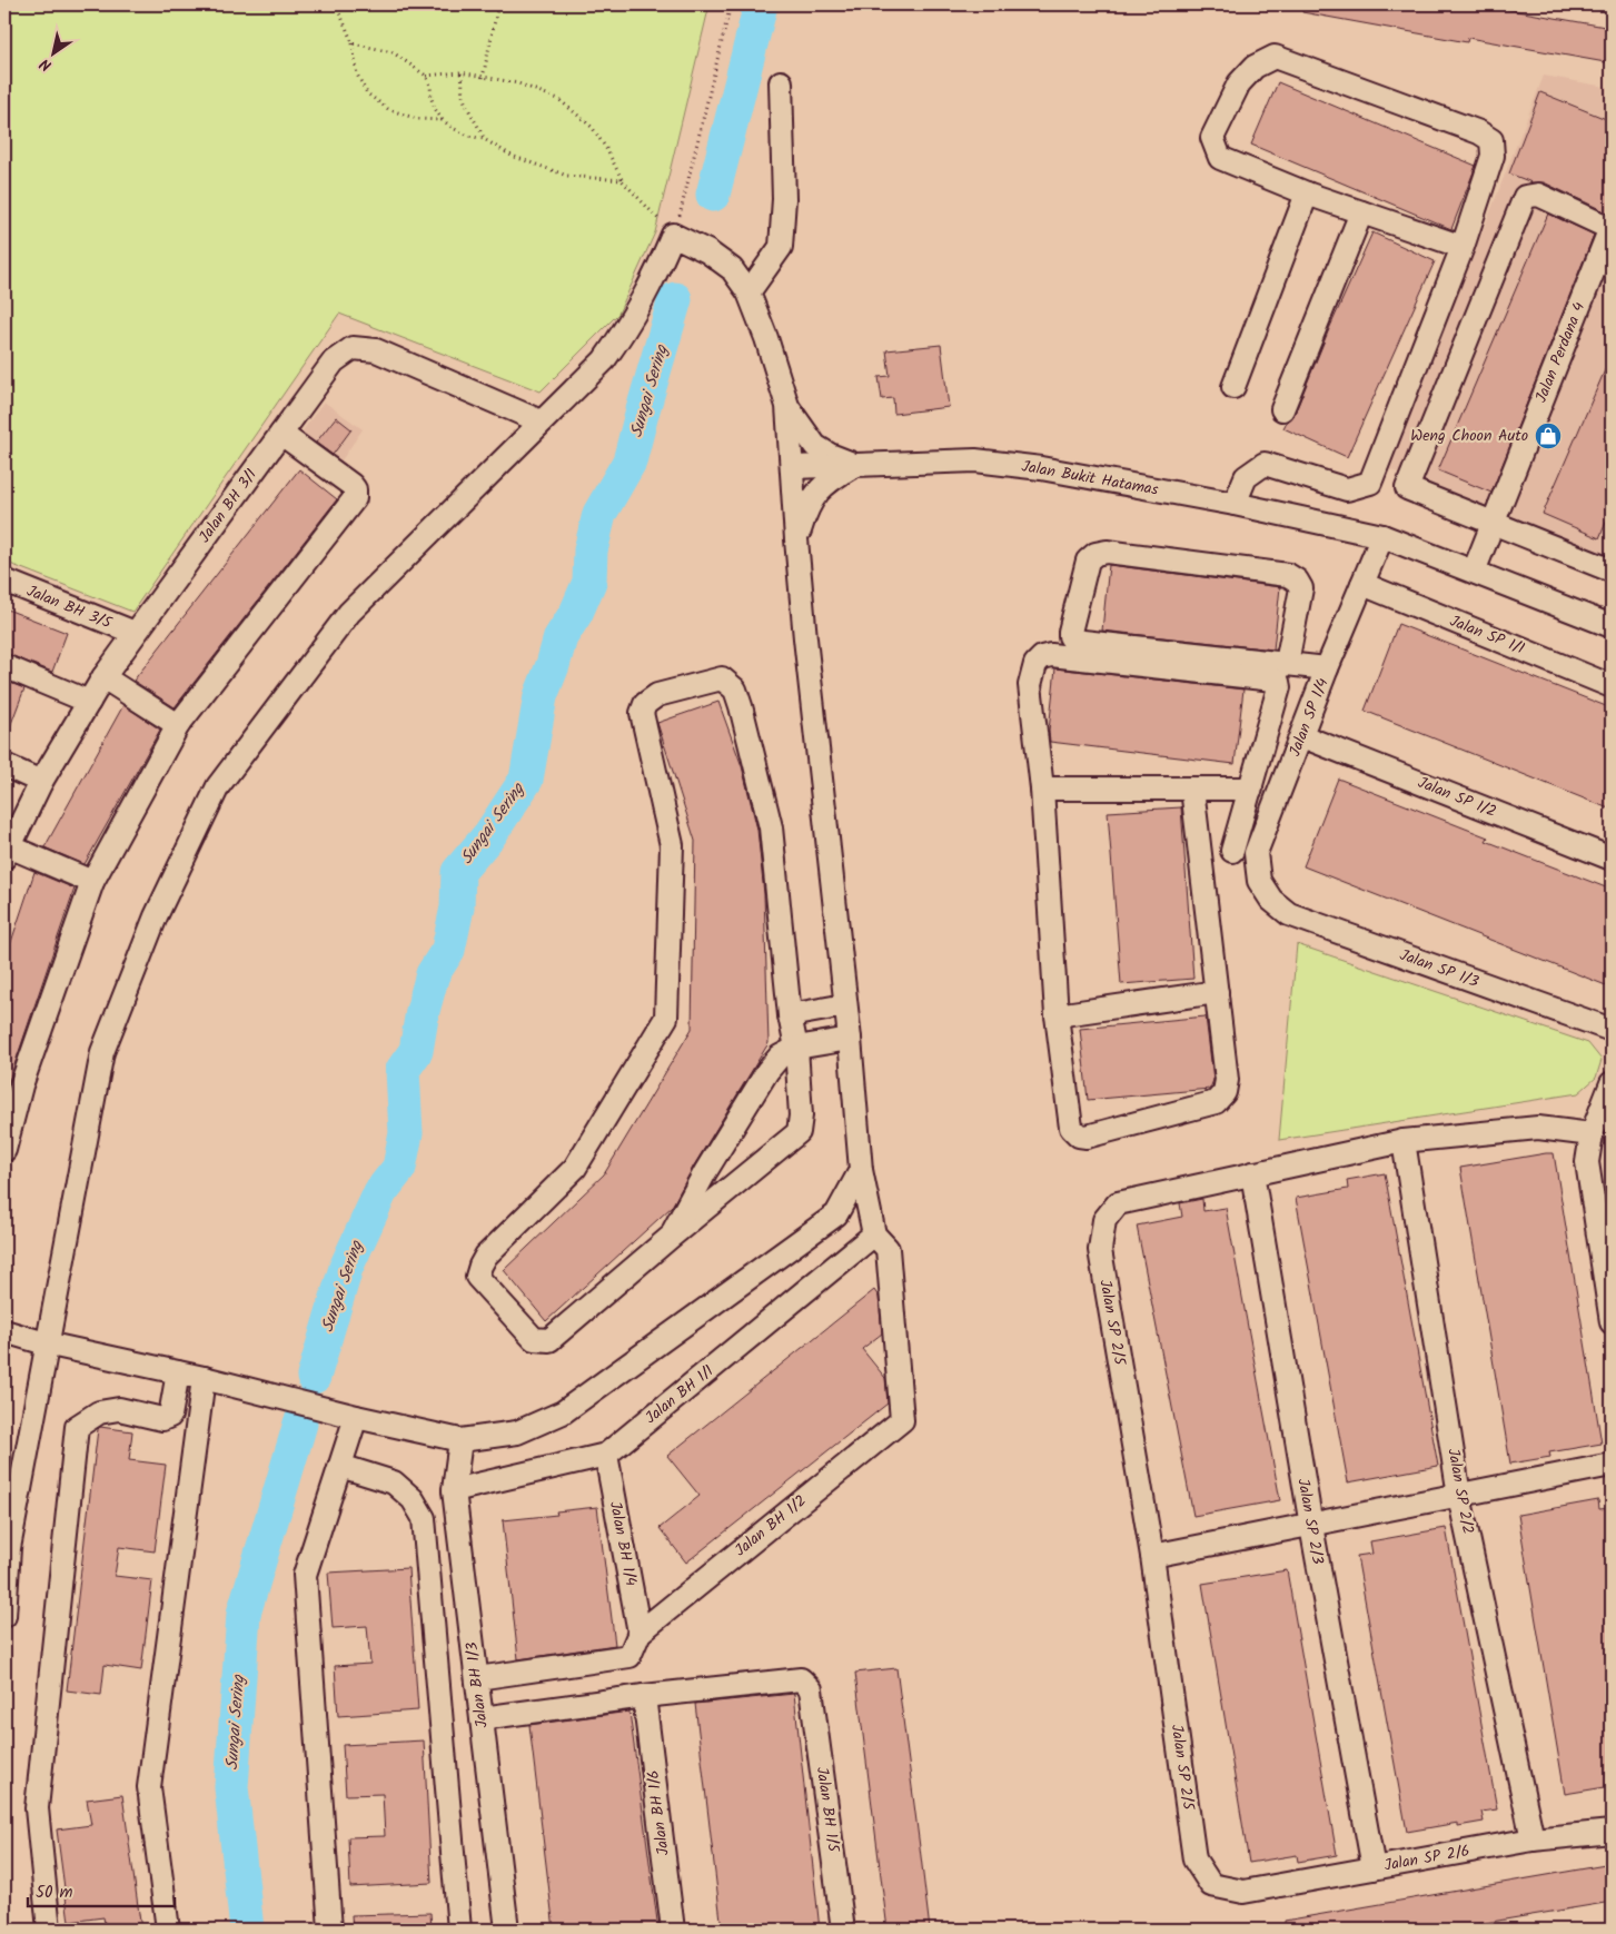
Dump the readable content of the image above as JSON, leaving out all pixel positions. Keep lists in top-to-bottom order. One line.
{"streets":{"street":["Jalan Perdana 4","Jalan Bukit Hatamas","Jalan BH 3/1","Jalan BH 3/5","Jalan SP 1/1","Jalan SP 1/4","Jalan SP 1/2","Jalan SP 1/3","Jalan SP 2/5","Jalan BH 1/1","Jalan SP 2/2","Jalan SP 2/3","Jalan BH 1/2","Jalan BH 1/4","Jalan BH 1/3","Jalan BH 1/5","Jalan BH 1/6","Jalan SP 2/6"]},"crossings":[["Jalan Bukit Hatamas","Jalan SP 1/4"],["Jalan BH 3/1","Jalan BH 3/5"],["Jalan SP 1/1","Jalan SP 1/4"],["Jalan SP 1/4","Jalan SP 1/2"],["Jalan SP 1/4","Jalan SP 1/3"],["Jalan SP 2/5","Jalan SP 2/2"],["Jalan SP 2/5","Jalan SP 2/3"],["Jalan SP 2/5","Jalan SP 2/6"],["Jalan BH 1/1","Jalan BH 1/2"],["Jalan BH 1/1","Jalan BH 1/4"],["Jalan BH 1/1","Jalan BH 1/3"],["Jalan SP 2/2","Jalan SP 2/6"],["Jalan SP 2/3","Jalan SP 2/6"],["Jalan BH 1/2","Jalan BH 1/4"],["Jalan BH 1/5","Jalan BH 1/6"]],"water":["Sungai Sering"],"places":{"shop":["Weng Choon Auto"]},"scale_bar":"50 m","north":"bottom left"}
